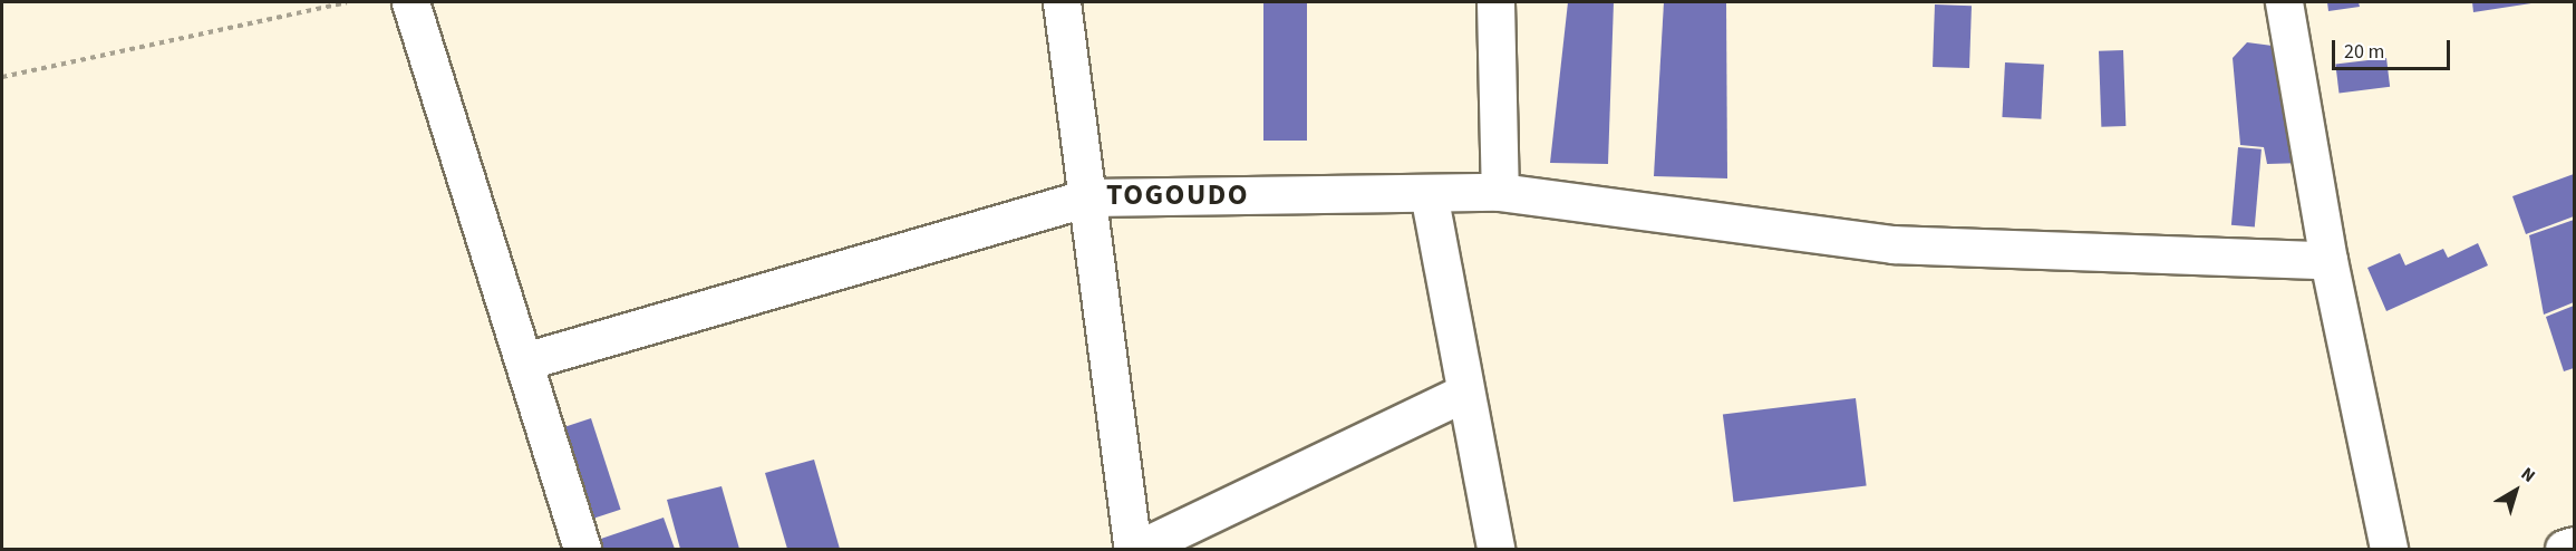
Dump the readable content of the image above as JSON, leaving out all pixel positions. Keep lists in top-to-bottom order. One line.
{"districts":["TOGOUDO"],"scale_bar":"20 m","north":"top right"}
